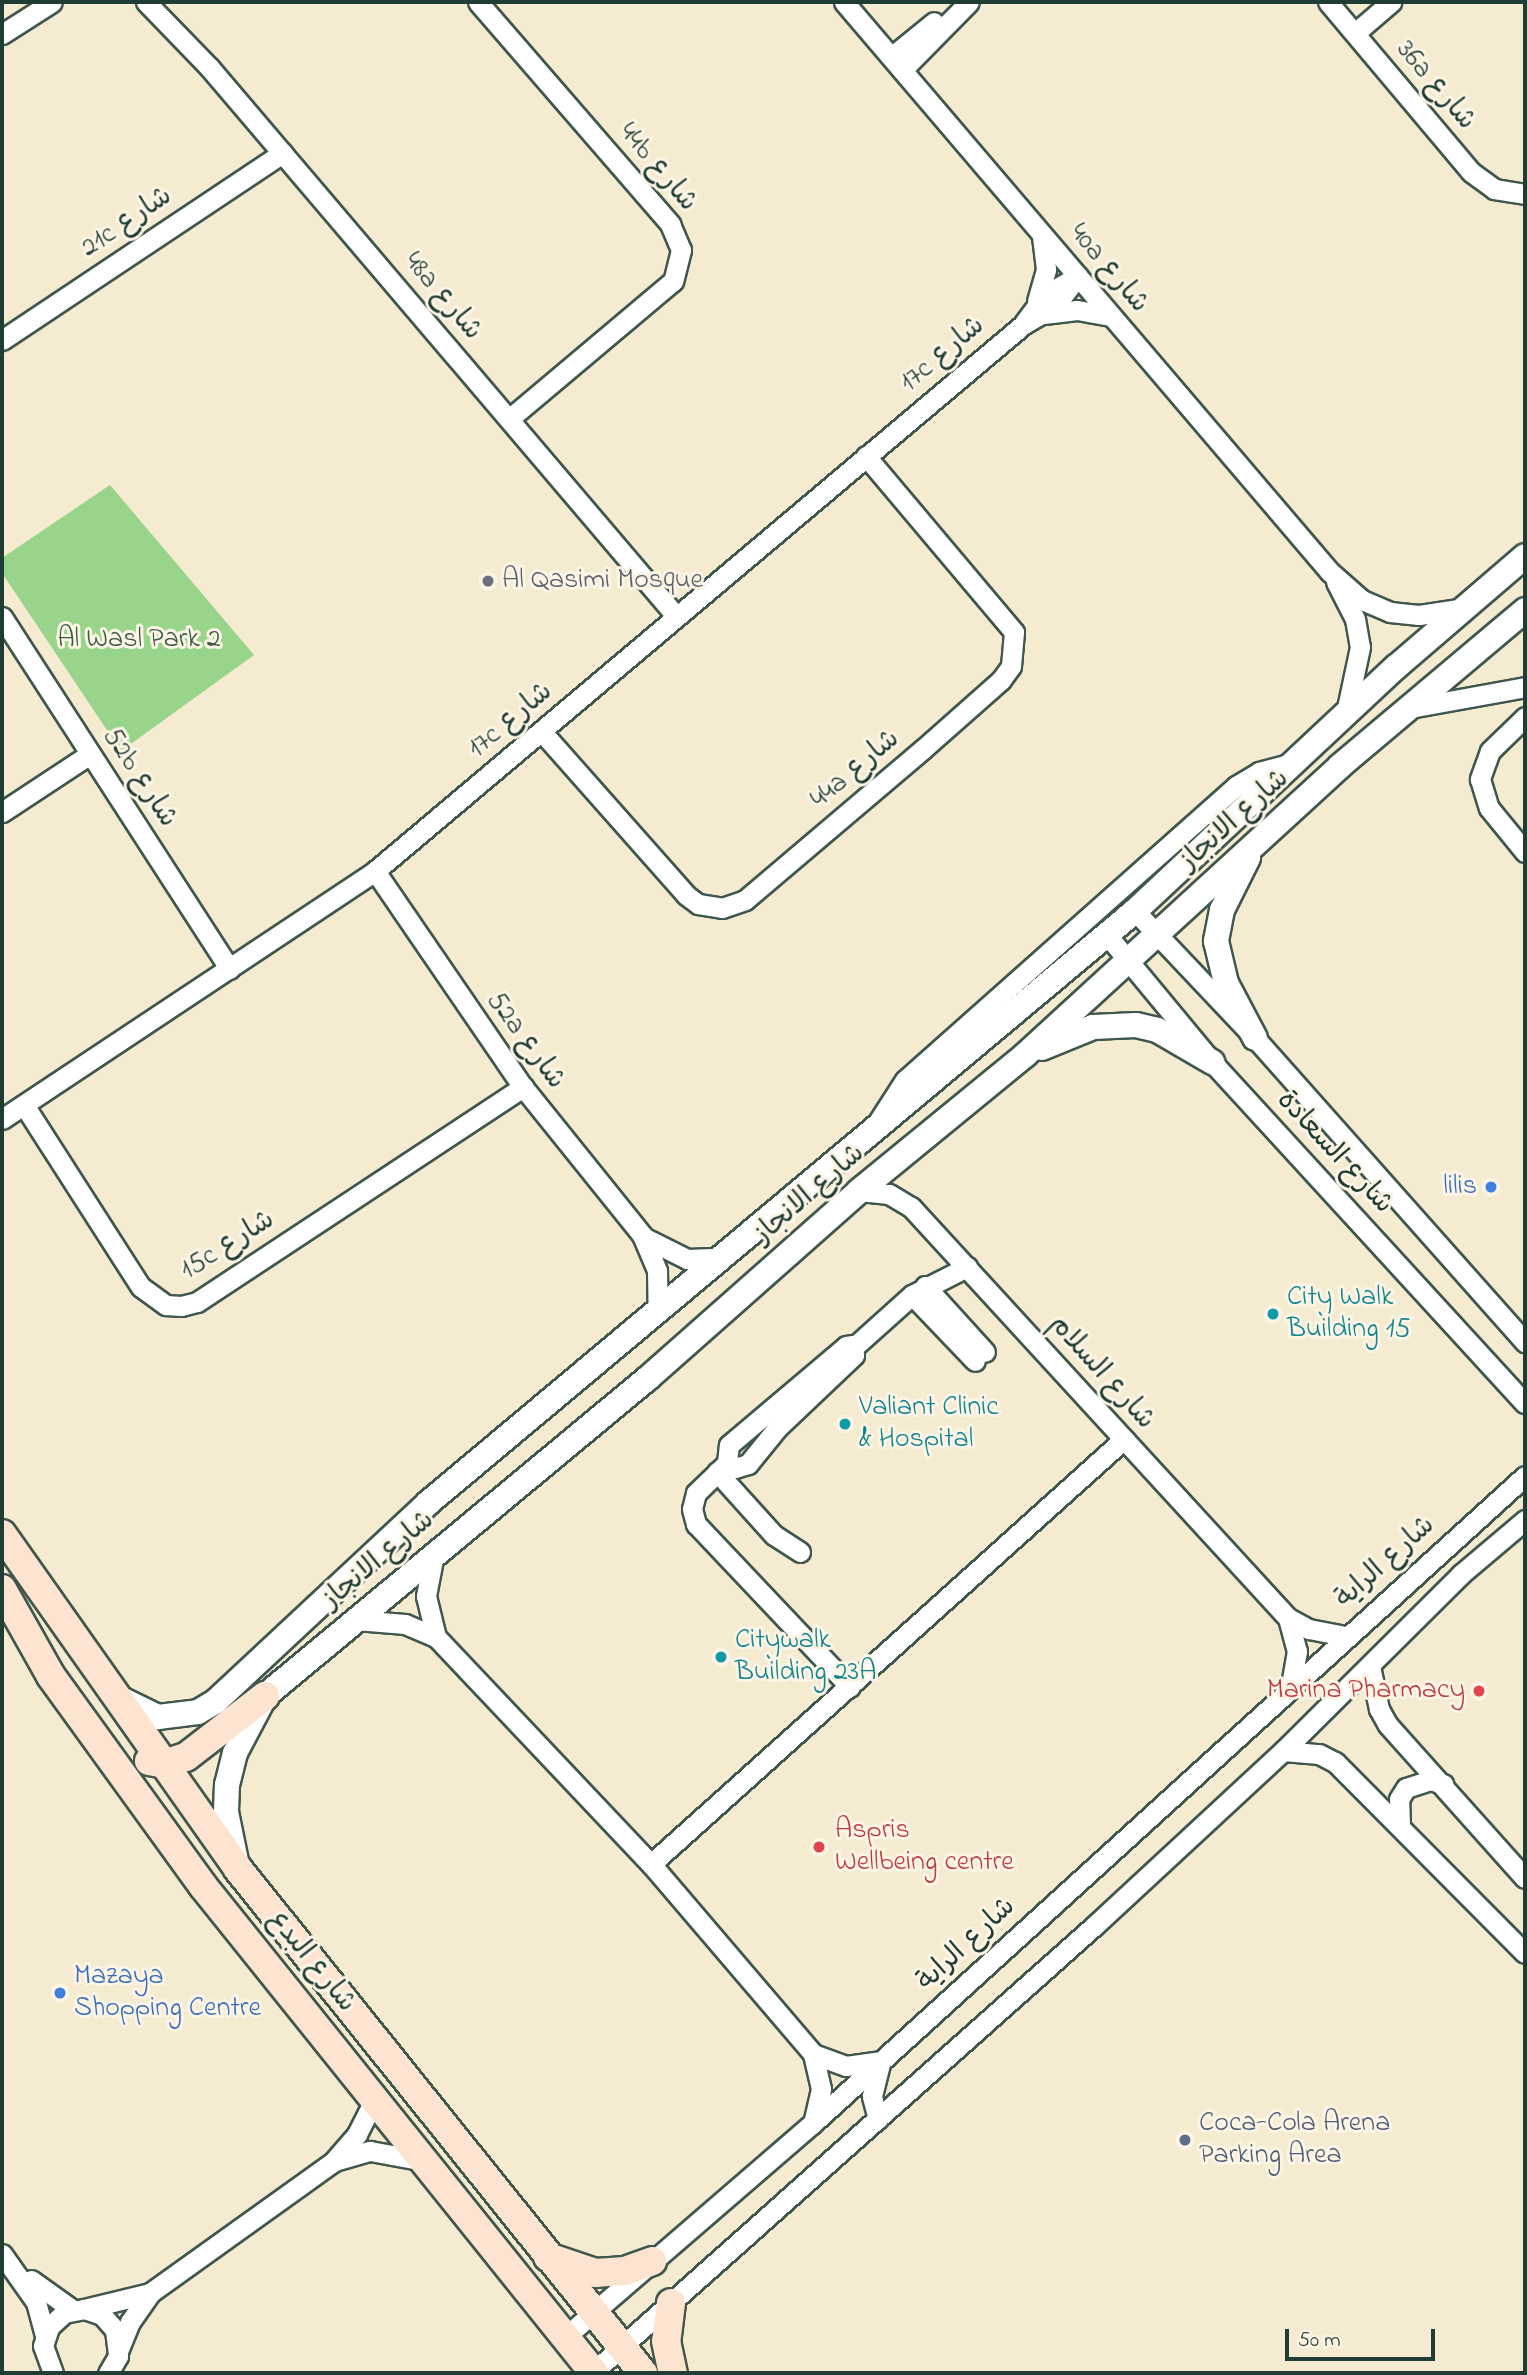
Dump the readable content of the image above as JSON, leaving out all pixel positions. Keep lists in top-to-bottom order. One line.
{"streets":{"main road":["شارع البدع"],"street":["36a شارع","44b شارع","21c شارع","40a شارع","48a شارع","17c شارع","44a شارع","52b شارع","شارع الانجاز","52a شارع","شارع السعادة","15c شارع","شارع السلام","شارع الراية"]},"crossings":[["44b شارع","48a شارع"],["21c شارع","48a شارع"],["40a شارع","17c شارع"],["40a شارع","شارع الانجاز"],["48a شارع","17c شارع"],["17c شارع","44a شارع"],["17c شارع","52b شارع"],["17c شارع","52a شارع"],["17c شارع","15c شارع"],["شارع الانجاز","52a شارع"],["شارع الانجاز","شارع السعادة"],["شارع الانجاز","شارع السلام"],["شارع الانجاز","شارع البدع"],["52a شارع","15c شارع"],["شارع السلام","شارع الراية"],["شارع الراية","شارع البدع"]],"parks":["Al Wasl Park 2"],"places":["Al Qasimi Mosque","lilis","City Walk Building 15","Valiant Clinic & Hospital","Citywalk Building 23A","Marina Pharmacy","Aspris Wellbeing centre","Mazaya Shopping Centre","Coca-Cola Arena Parking Area"],"scale_bar":"50 m"}
